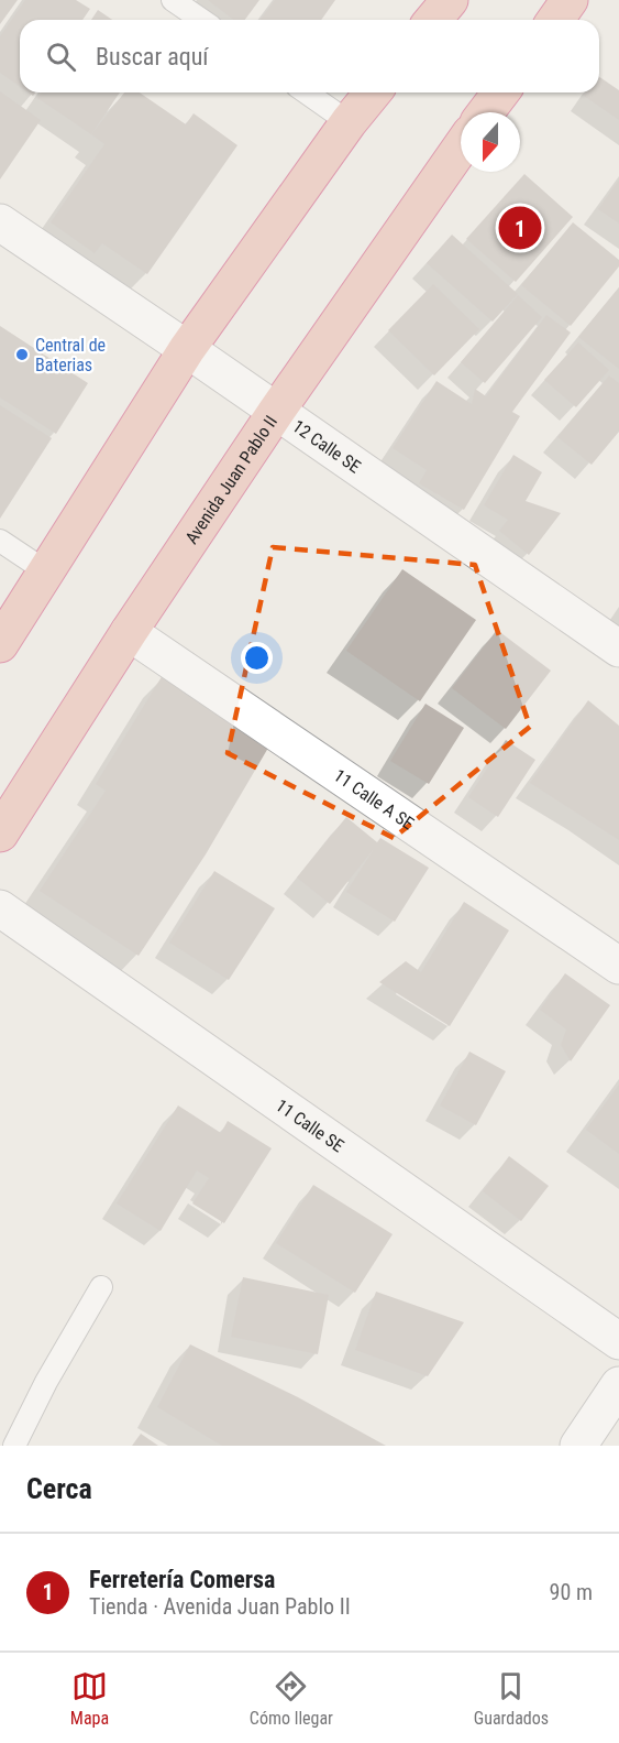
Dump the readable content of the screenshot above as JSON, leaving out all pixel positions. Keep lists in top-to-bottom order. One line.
{"streets":{"highway":["Avenida Juan Pablo II"],"street":["12 Calle SE","11 Calle A SE","11 Calle SE"]},"crossings":[["12 Calle SE","Avenida Juan Pablo II"],["Avenida Juan Pablo II","11 Calle A SE"]],"places":["Central de Baterias"],"north":"bottom","page":{"search":"Buscar aquí","pins":"1","heading":"Cerca","list":[{"mark":"1","name":"Ferretería Comersa","note":"Tienda · Avenida Juan Pablo II","value":"90 m"}],"nav":["Mapa","Cómo llegar","Guardados"]}}
